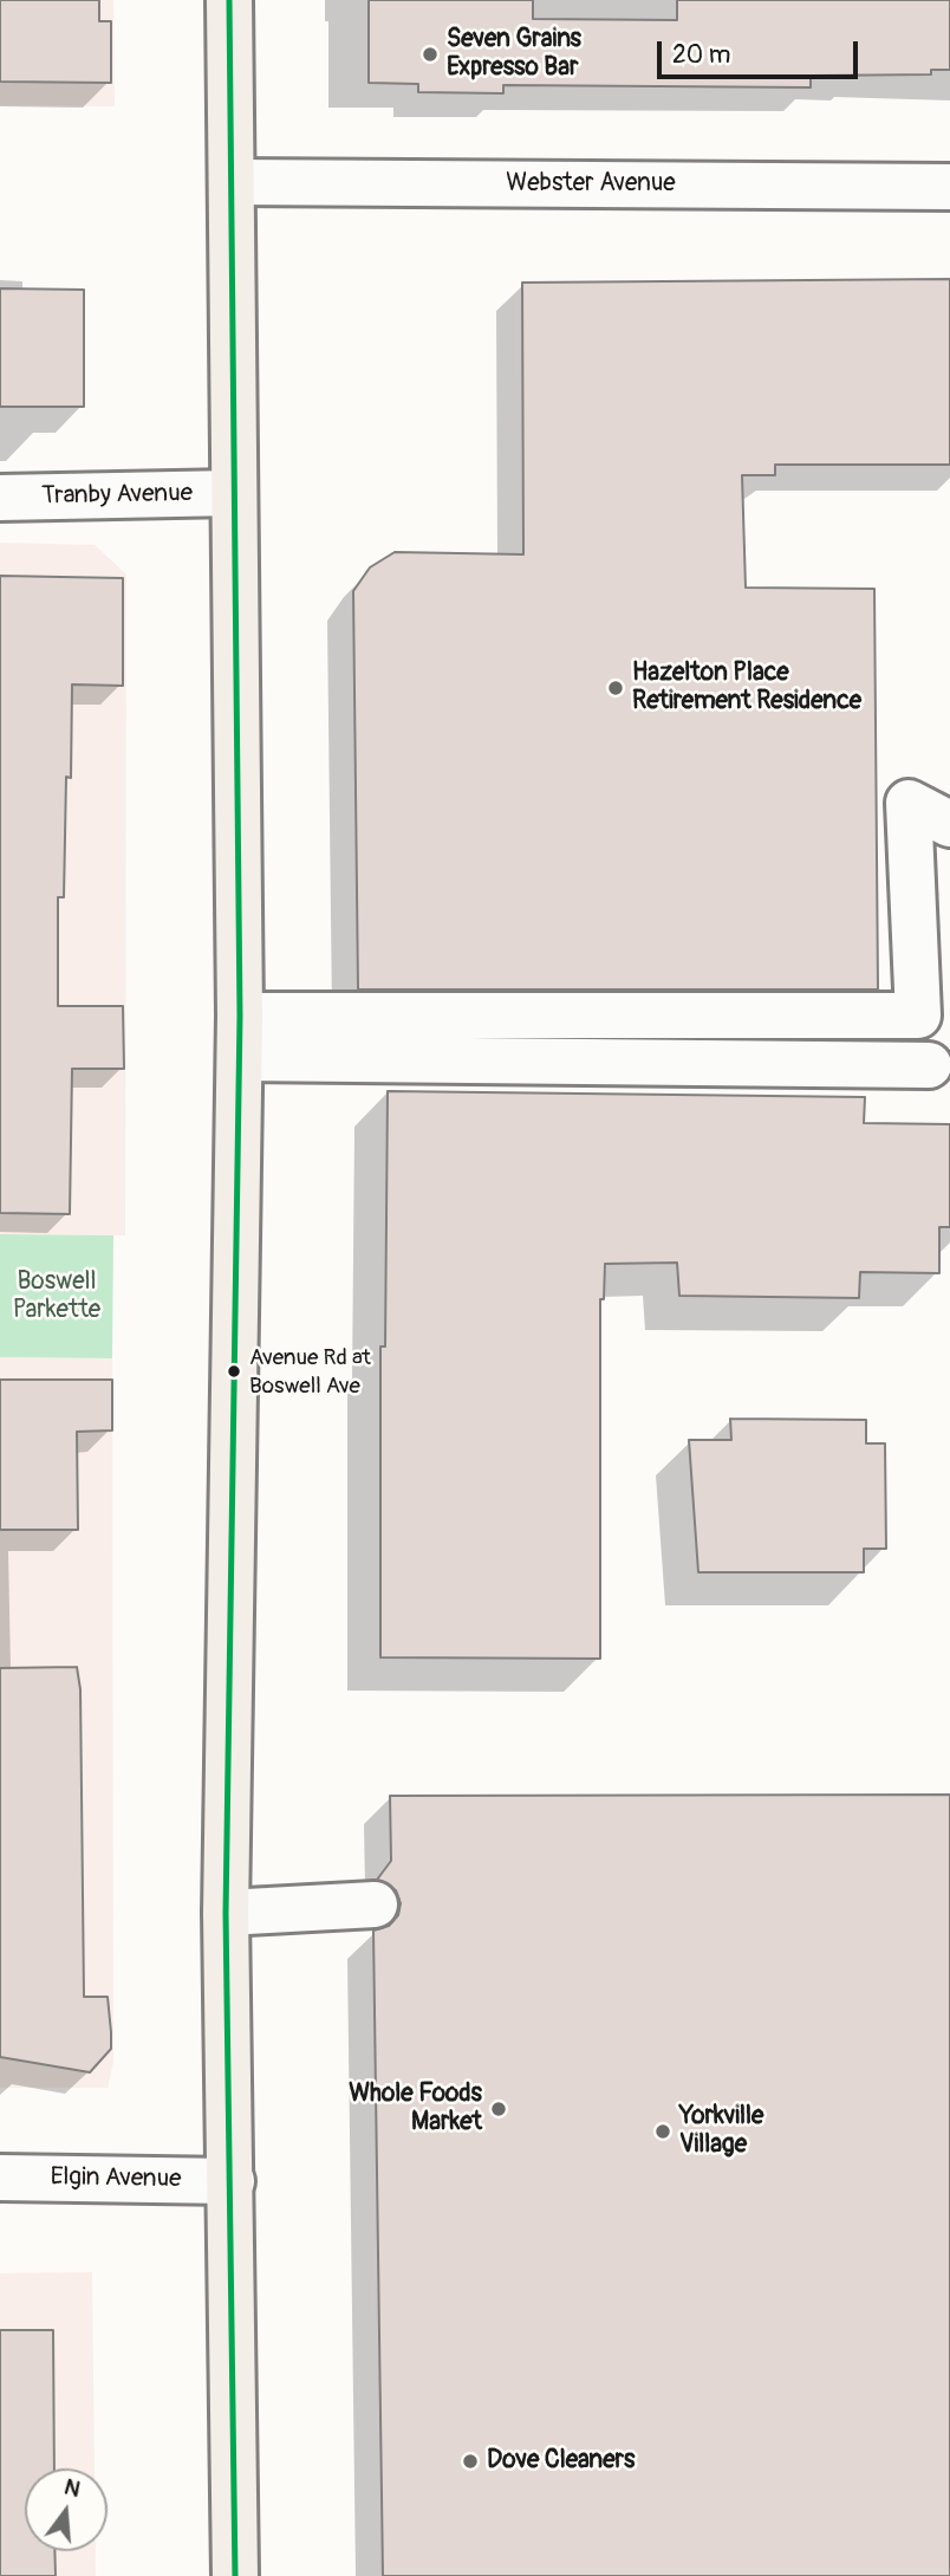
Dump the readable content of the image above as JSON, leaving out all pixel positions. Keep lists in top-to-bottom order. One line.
{"streets":{"street":["Webster Avenue","Tranby Avenue","Elgin Avenue"]},"parks":["Boswell Parkette"],"places":["Seven Grains Expresso Bar","Hazelton Place Retirement Residence","Avenue Rd at Boswell Ave","Whole Foods Market","Yorkville Village","Dove Cleaners"],"scale_bar":"20 m","north":"top"}
